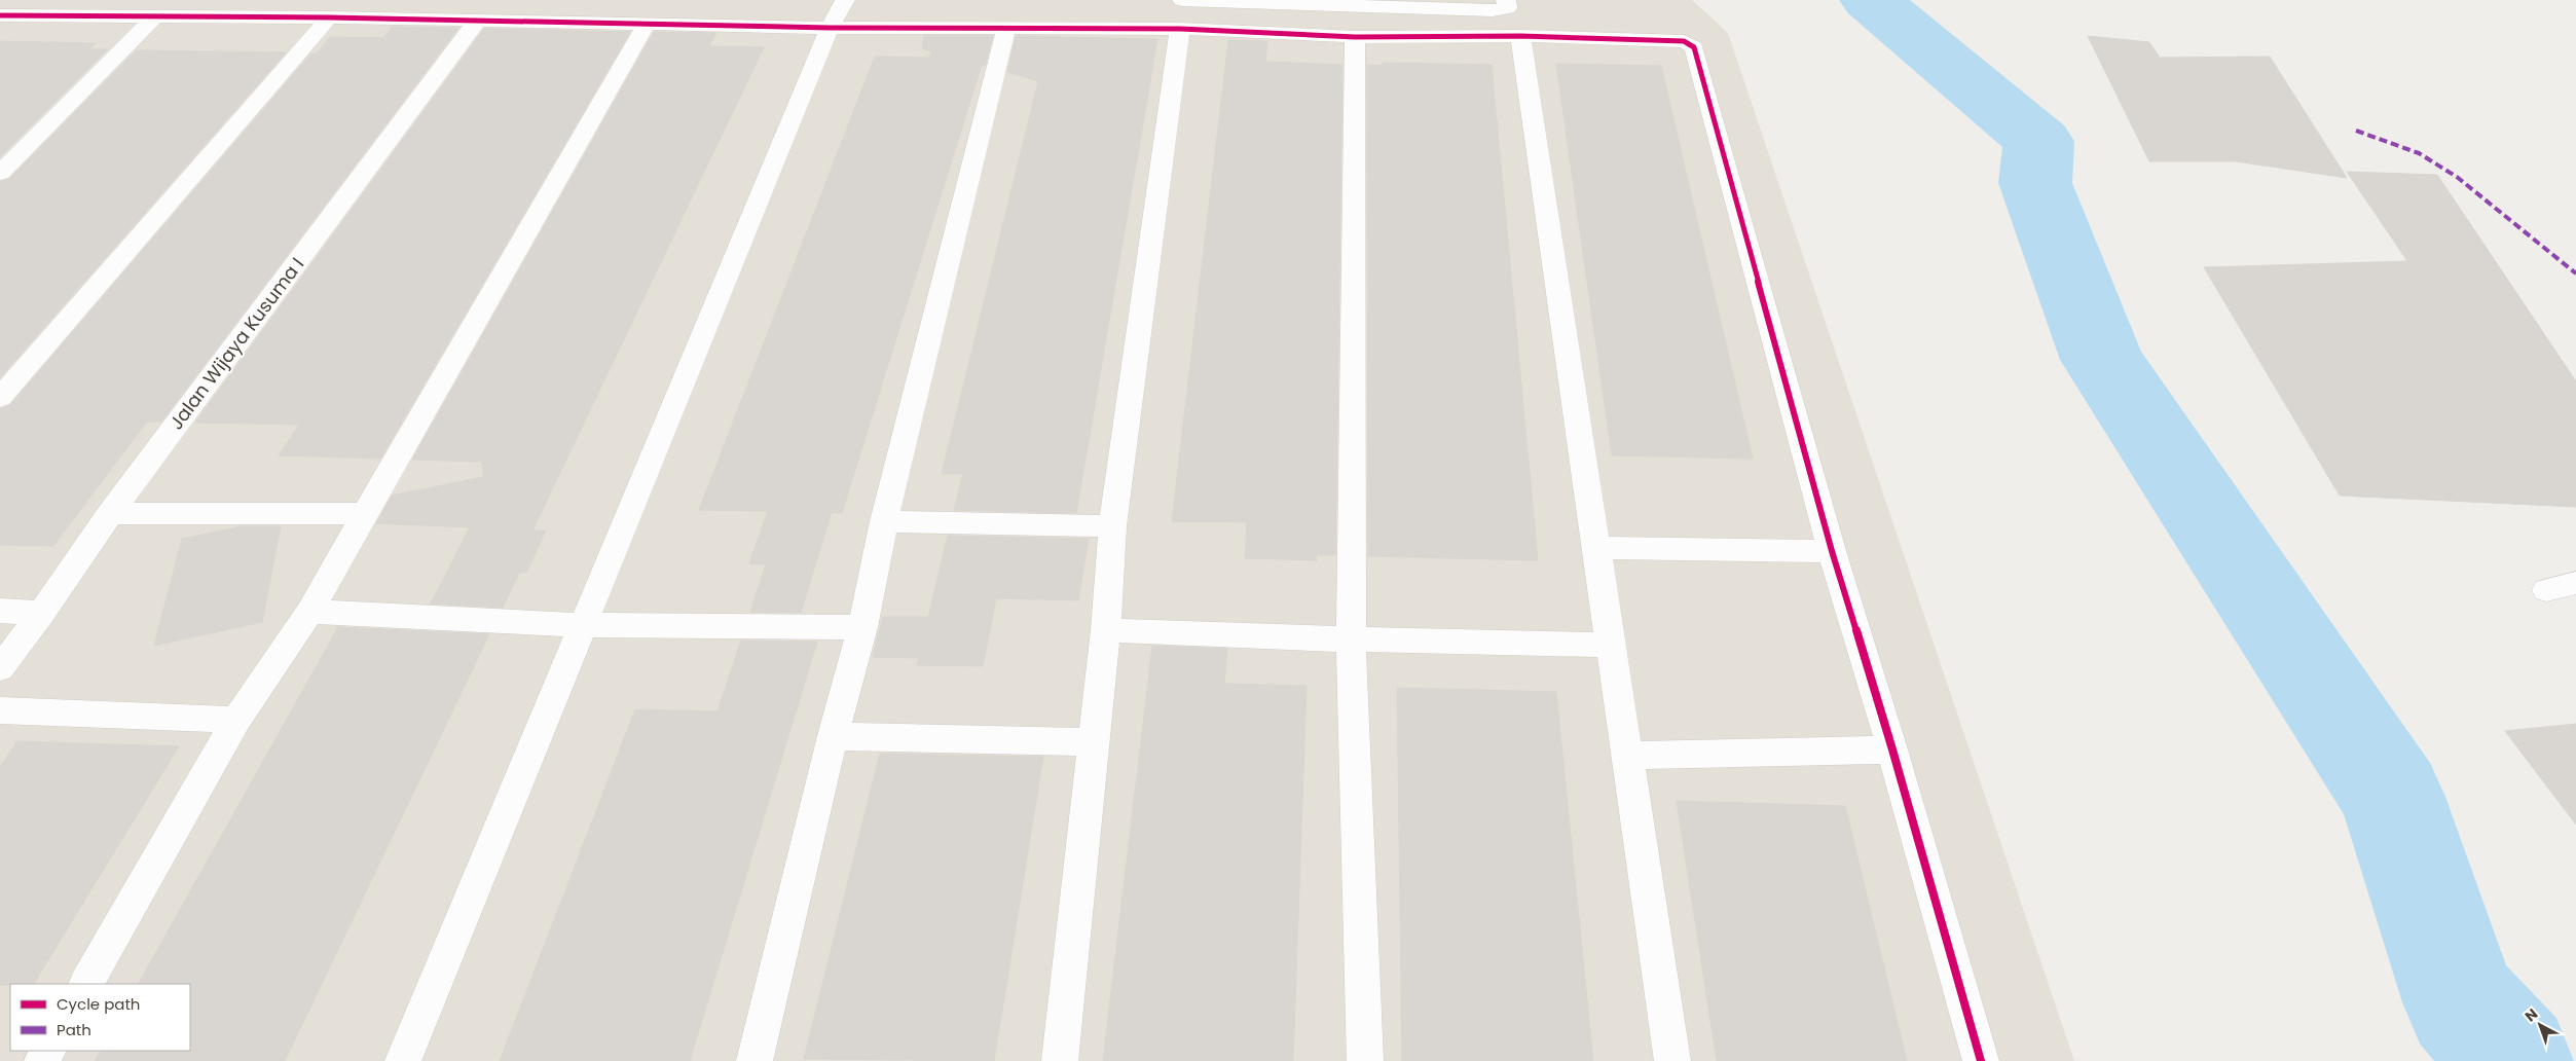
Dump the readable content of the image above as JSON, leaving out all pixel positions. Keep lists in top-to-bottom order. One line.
{"streets":{"street":["Jalan Wijaya Kusuma I"]},"legend":["Cycle path","Path"],"north":"top left"}
